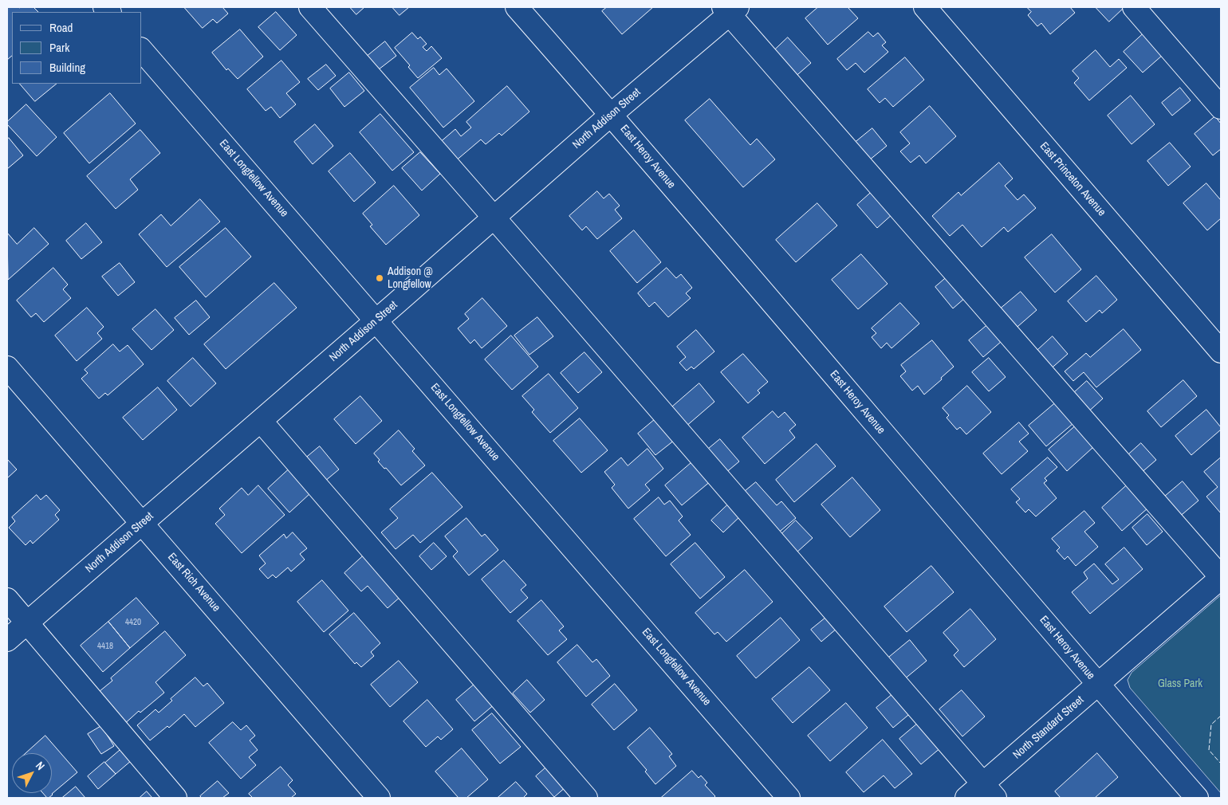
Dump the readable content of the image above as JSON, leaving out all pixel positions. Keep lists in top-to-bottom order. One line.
{"streets":{"street":["North Addison Street","East Heroy Avenue","East Longfellow Avenue","East Princeton Avenue","East Rich Avenue","North Standard Street"]},"crossings":[["North Addison Street","East Heroy Avenue"],["North Addison Street","East Longfellow Avenue"],["North Addison Street","East Rich Avenue"],["East Heroy Avenue","North Standard Street"]],"parks":["Glass Park"],"places":["Addison @ Longfellow"],"house_numbers":["4420","4418"],"legend":["Road","Park","Building"],"north":"top right"}
